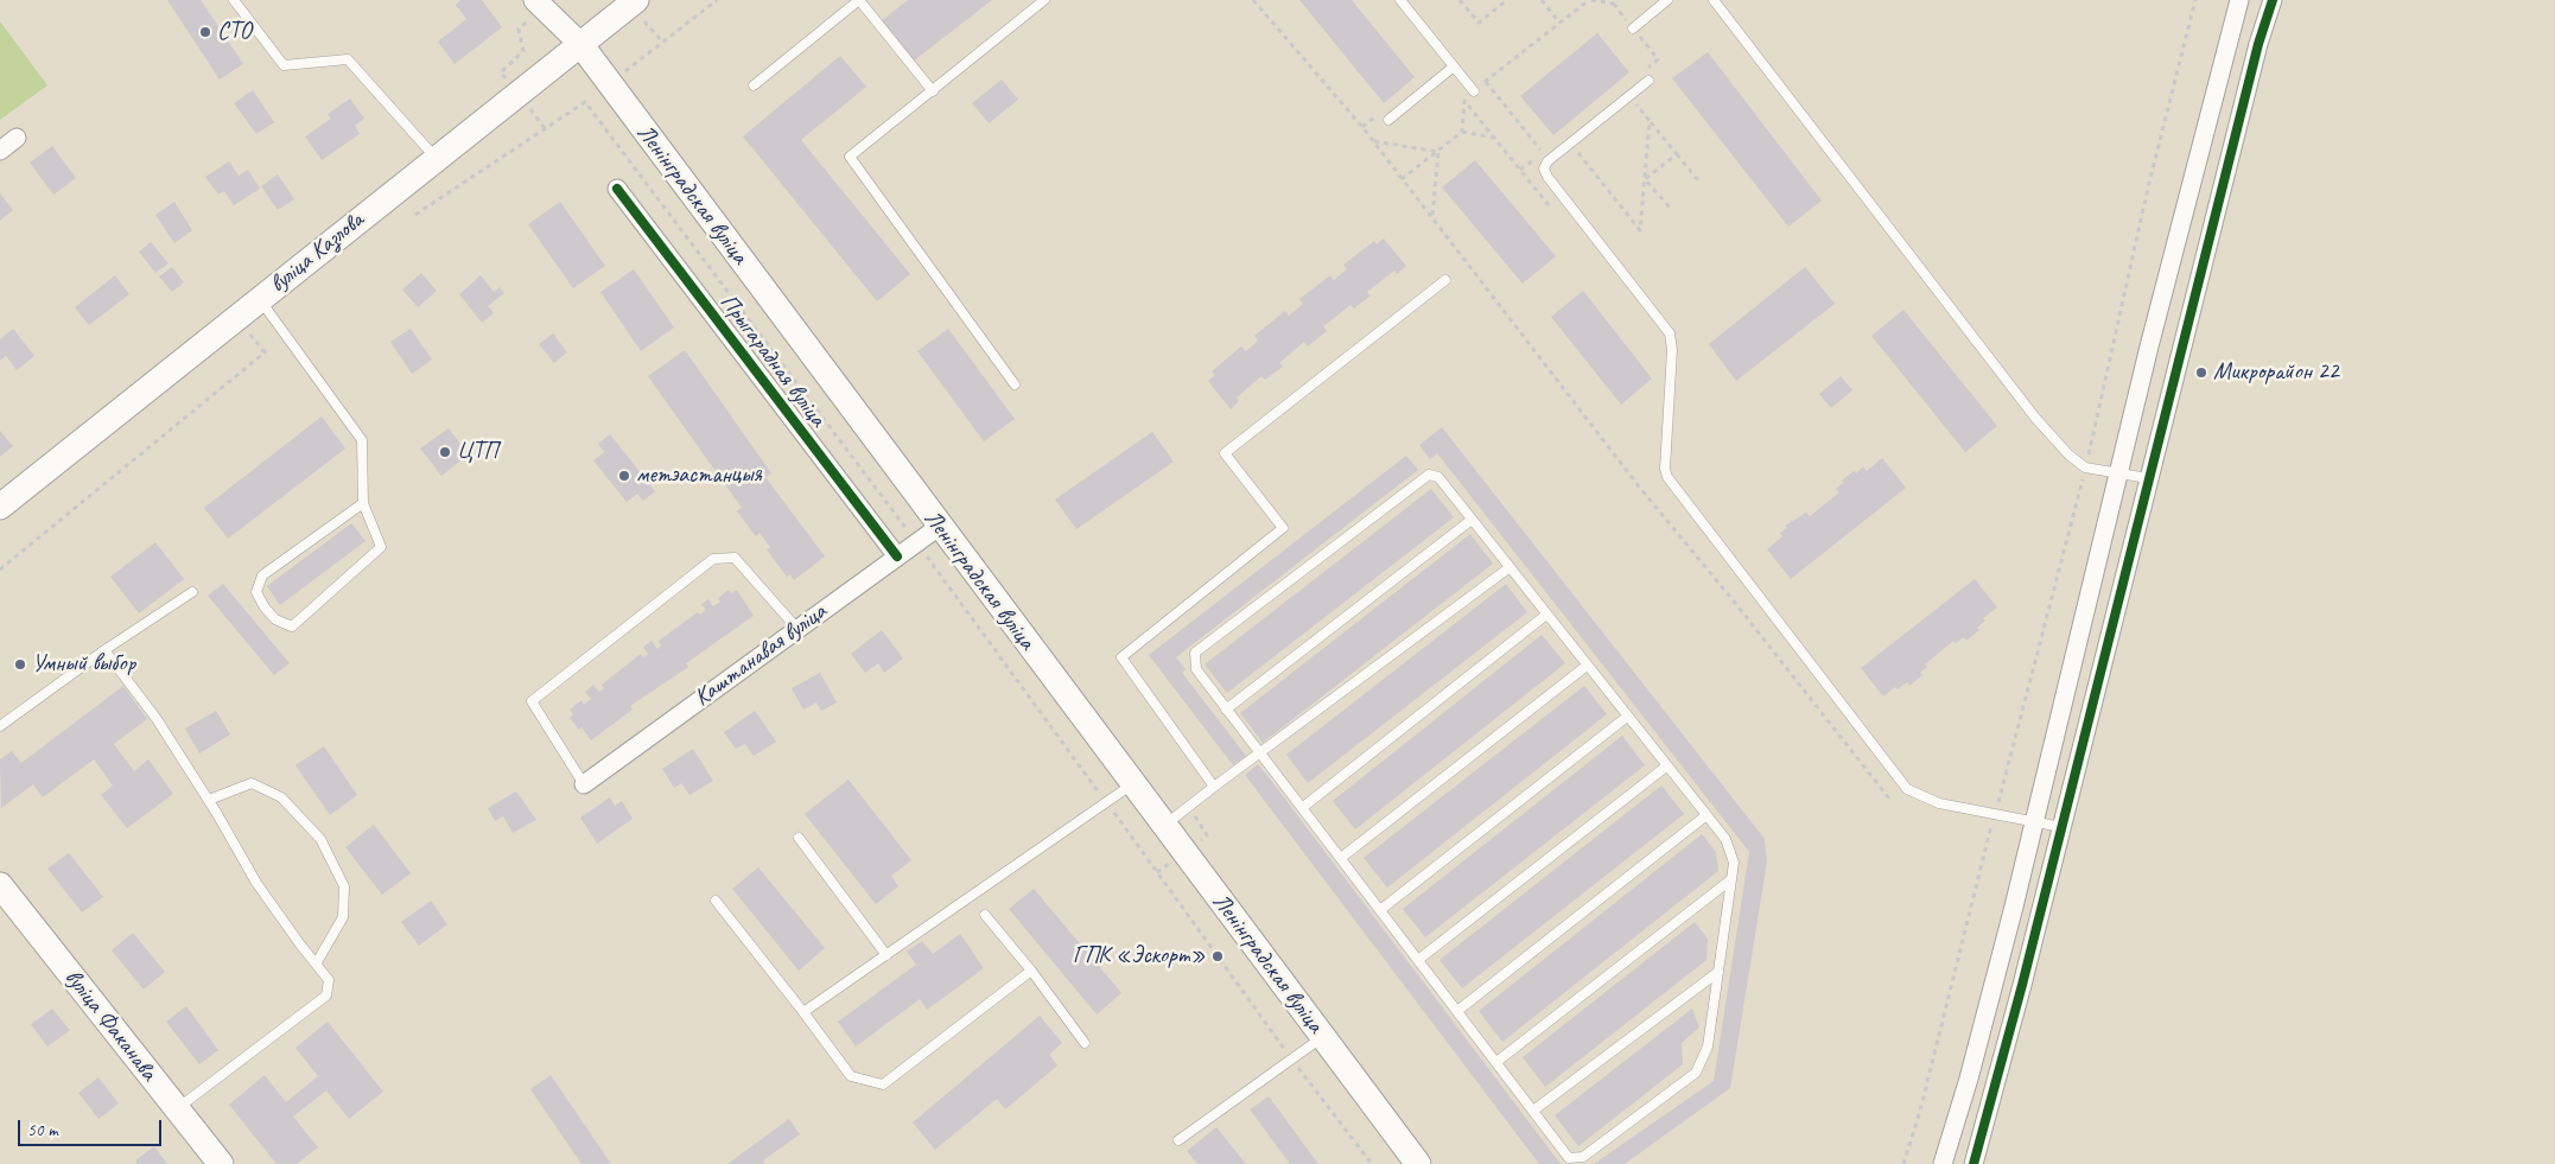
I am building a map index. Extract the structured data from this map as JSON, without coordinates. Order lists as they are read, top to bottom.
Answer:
{
  "streets": {
    "main road": ["Ленінградская вуліца", "вуліца Казлова", "вуліца Факанава"],
    "street": ["Прыгарадная вуліца", "Каштанавая вуліца"]
  },
  "crossings": [
    ["Ленінградская вуліца", "вуліца Казлова"],
    ["Ленінградская вуліца", "Каштанавая вуліца"],
    ["Прыгарадная вуліца", "Каштанавая вуліца"]
  ],
  "places": [
    "СТО",
    "Микрорайон 22",
    "ЦТП",
    "метэастанцыя",
    "Умный выбор",
    "ГПК «Эскорт»"
  ],
  "scale_bar": "50 m"
}
